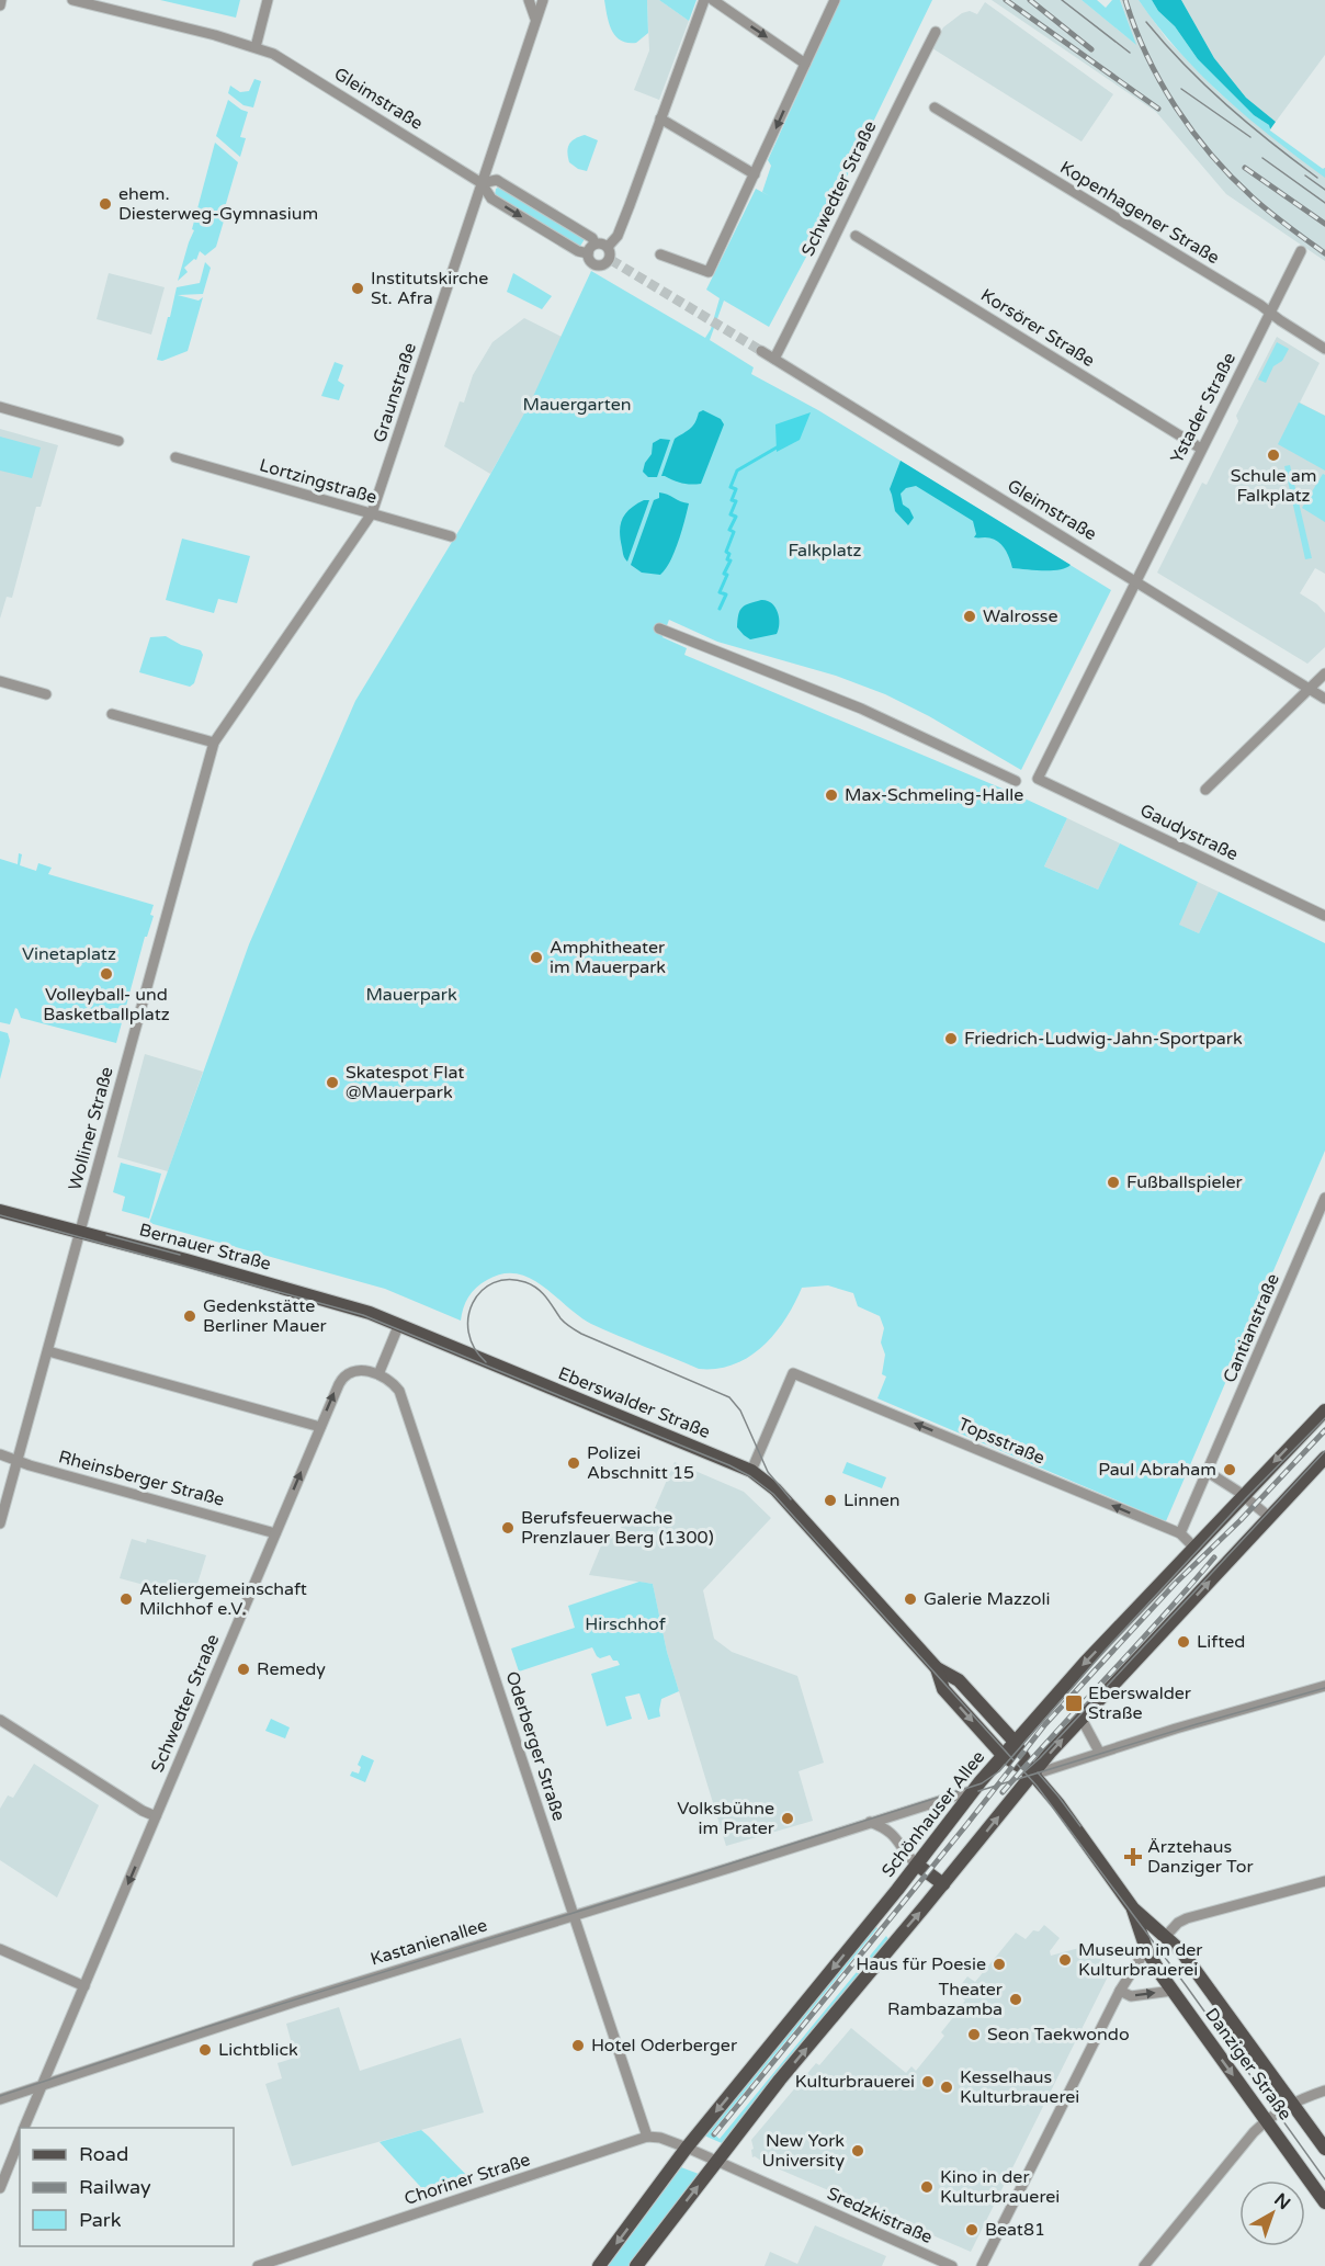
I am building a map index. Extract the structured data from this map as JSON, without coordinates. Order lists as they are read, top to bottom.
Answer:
{
  "streets": {
    "main road": [
      "Bernauer Straße",
      "Eberswalder Straße",
      "Schönhauser Allee",
      "Danziger Straße"
    ],
    "street": [
      "Gleimstraße",
      "Schwedter Straße",
      "Kopenhagener Straße",
      "Korsörer Straße",
      "Graunstraße",
      "Ystader Straße",
      "Lortzingstraße",
      "Gaudystraße",
      "Wolliner Straße",
      "Cantianstraße",
      "Topsstraße",
      "Rheinsberger Straße",
      "Oderberger Straße",
      "Kastanienallee",
      "Choriner Straße",
      "Sredzkistraße"
    ]
  },
  "crossings": [
    ["Gleimstraße", "Schwedter Straße"],
    ["Gleimstraße", "Graunstraße"],
    ["Gleimstraße", "Ystader Straße"],
    ["Schwedter Straße", "Rheinsberger Straße"],
    ["Schwedter Straße", "Oderberger Straße"],
    ["Schwedter Straße", "Kastanienallee"],
    ["Kopenhagener Straße", "Ystader Straße"],
    ["Korsörer Straße", "Ystader Straße"],
    ["Graunstraße", "Lortzingstraße"],
    ["Graunstraße", "Wolliner Straße"],
    ["Ystader Straße", "Gaudystraße"],
    ["Wolliner Straße", "Bernauer Straße"],
    ["Wolliner Straße", "Rheinsberger Straße"],
    ["Bernauer Straße", "Eberswalder Straße"],
    ["Cantianstraße", "Topsstraße"],
    ["Eberswalder Straße", "Topsstraße"],
    ["Eberswalder Straße", "Schönhauser Allee"],
    ["Eberswalder Straße", "Danziger Straße"],
    ["Topsstraße", "Schönhauser Allee"],
    ["Oderberger Straße", "Kastanienallee"],
    ["Oderberger Straße", "Choriner Straße"],
    ["Schönhauser Allee", "Kastanienallee"],
    ["Schönhauser Allee", "Danziger Straße"],
    ["Schönhauser Allee", "Sredzkistraße"]
  ],
  "one_way": ["Topsstraße"],
  "parks": [
    "Mauergarten",
    "Falkplatz",
    "Vinetaplatz",
    "Mauerpark",
    "Hirschhof"
  ],
  "places": {
    "other": [
      "ehem. Diesterweg-Gymnasium",
      "Institutskirche St. Afra",
      "Schule am Falkplatz",
      "Walrosse",
      "Max-Schmeling-Halle",
      "Amphitheater im Mauerpark",
      "Volleyball- und Basketballplatz",
      "Friedrich-Ludwig-Jahn-Sportpark",
      "Skatespot Flat @Mauerpark",
      "Fußballspieler",
      "Gedenkstätte Berliner Mauer",
      "Polizei Abschnitt 15",
      "Paul Abraham",
      "Linnen",
      "Berufsfeuerwache Prenzlauer Berg (1300)",
      "Ateliergemeinschaft Milchhof e.V.",
      "Galerie Mazzoli",
      "Lifted",
      "Remedy",
      "Volksbühne im Prater",
      "Museum in der Kulturbrauerei",
      "Haus für Poesie",
      "Theater Rambazamba",
      "Seon Taekwondo",
      "Hotel Oderberger",
      "Lichtblick",
      "Kulturbrauerei",
      "Kesselhaus Kulturbrauerei",
      "New York University",
      "Kino in der Kulturbrauerei",
      "Beat81"
    ],
    "transit": ["Eberswalder Straße"],
    "health": ["Ärztehaus Danziger Tor"]
  },
  "legend": ["Road", "Railway", "Park"],
  "north": "top right"
}
